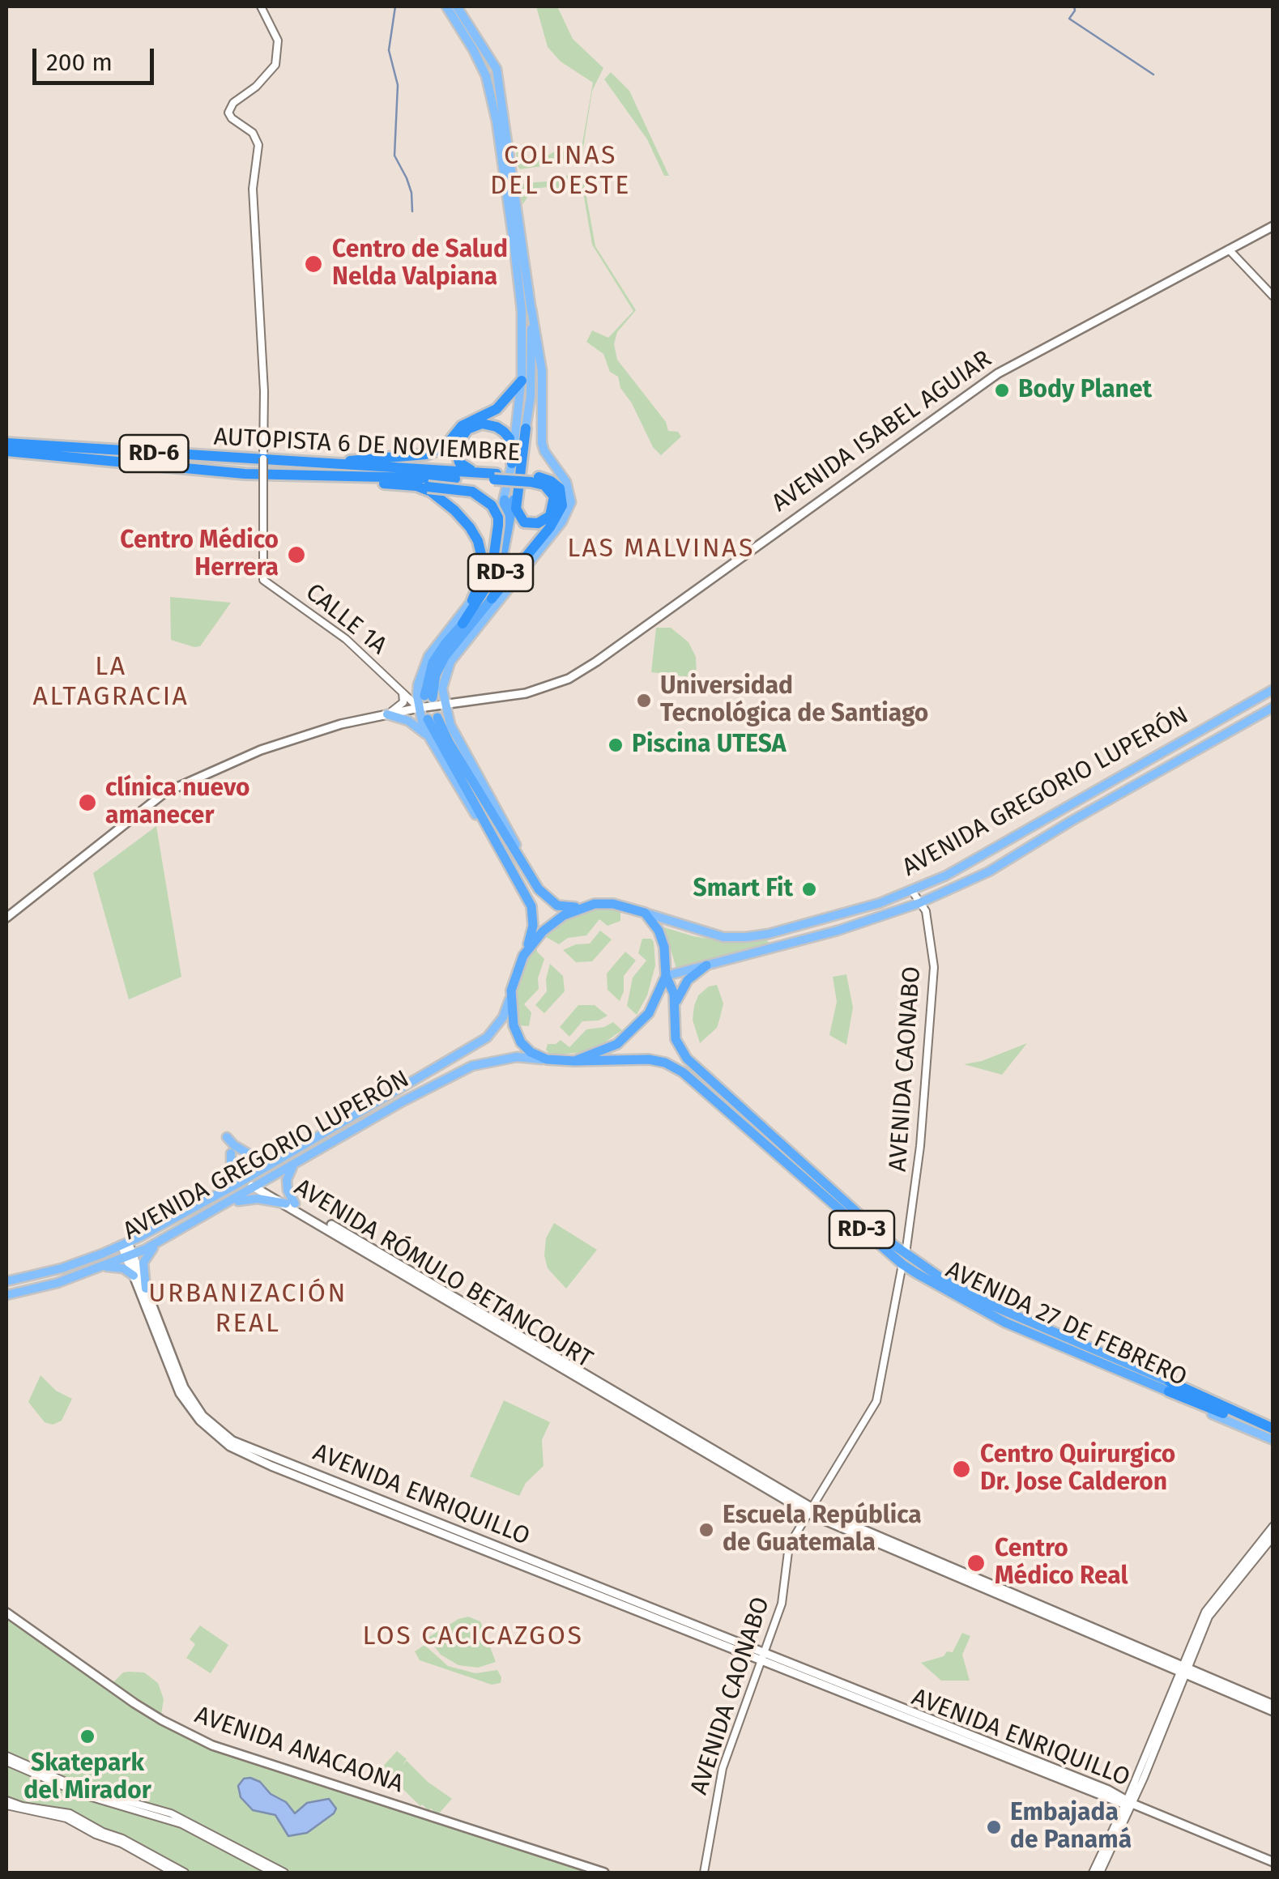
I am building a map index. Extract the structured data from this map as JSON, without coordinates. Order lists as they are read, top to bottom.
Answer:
{
  "streets": {
    "highway": [
      "AUTOPISTA 6 DE NOVIEMBRE",
      "RD-6",
      "RD-3",
      "AVENIDA 27 DE FEBRERO"
    ],
    "main road": [
      "AVENIDA ISABEL AGUIAR",
      "AVENIDA GREGORIO LUPERÓN",
      "AVENIDA RÓMULO BETANCOURT",
      "AVENIDA ENRIQUILLO",
      "AVENIDA ANACAONA"
    ],
    "street": ["CALLE 1A", "AVENIDA CAONABO"]
  },
  "crossings": [
    ["AVENIDA ISABEL AGUIAR", "RD-3"],
    ["AVENIDA ISABEL AGUIAR", "CALLE 1A"],
    ["RD-3", "CALLE 1A"],
    ["RD-3", "AVENIDA GREGORIO LUPERÓN"],
    ["RD-3", "AVENIDA 27 DE FEBRERO"],
    ["AVENIDA GREGORIO LUPERÓN", "AVENIDA CAONABO"],
    ["AVENIDA GREGORIO LUPERÓN", "AVENIDA RÓMULO BETANCOURT"],
    ["AVENIDA GREGORIO LUPERÓN", "AVENIDA 27 DE FEBRERO"],
    ["AVENIDA GREGORIO LUPERÓN", "AVENIDA ENRIQUILLO"],
    ["AVENIDA CAONABO", "AVENIDA RÓMULO BETANCOURT"],
    ["AVENIDA CAONABO", "AVENIDA 27 DE FEBRERO"],
    ["AVENIDA CAONABO", "AVENIDA ENRIQUILLO"]
  ],
  "districts": [
    "COLINAS DEL OESTE",
    "LAS MALVINAS",
    "LA ALTAGRACIA",
    "URBANIZACIÓN REAL",
    "LOS CACICAZGOS"
  ],
  "places": [
    "Centro de Salud Nelda Valpiana",
    "Body Planet",
    "Centro Médico Herrera",
    "Universidad Tecnológica de Santiago",
    "Piscina UTESA",
    "clínica nuevo amanecer",
    "Smart Fit",
    "Centro Quirurgico Dr. Jose Calderon",
    "Escuela República de Guatemala",
    "Centro Médico Real",
    "Skatepark del Mirador",
    "Embajada de Panamá"
  ],
  "scale_bar": "200 m"
}
